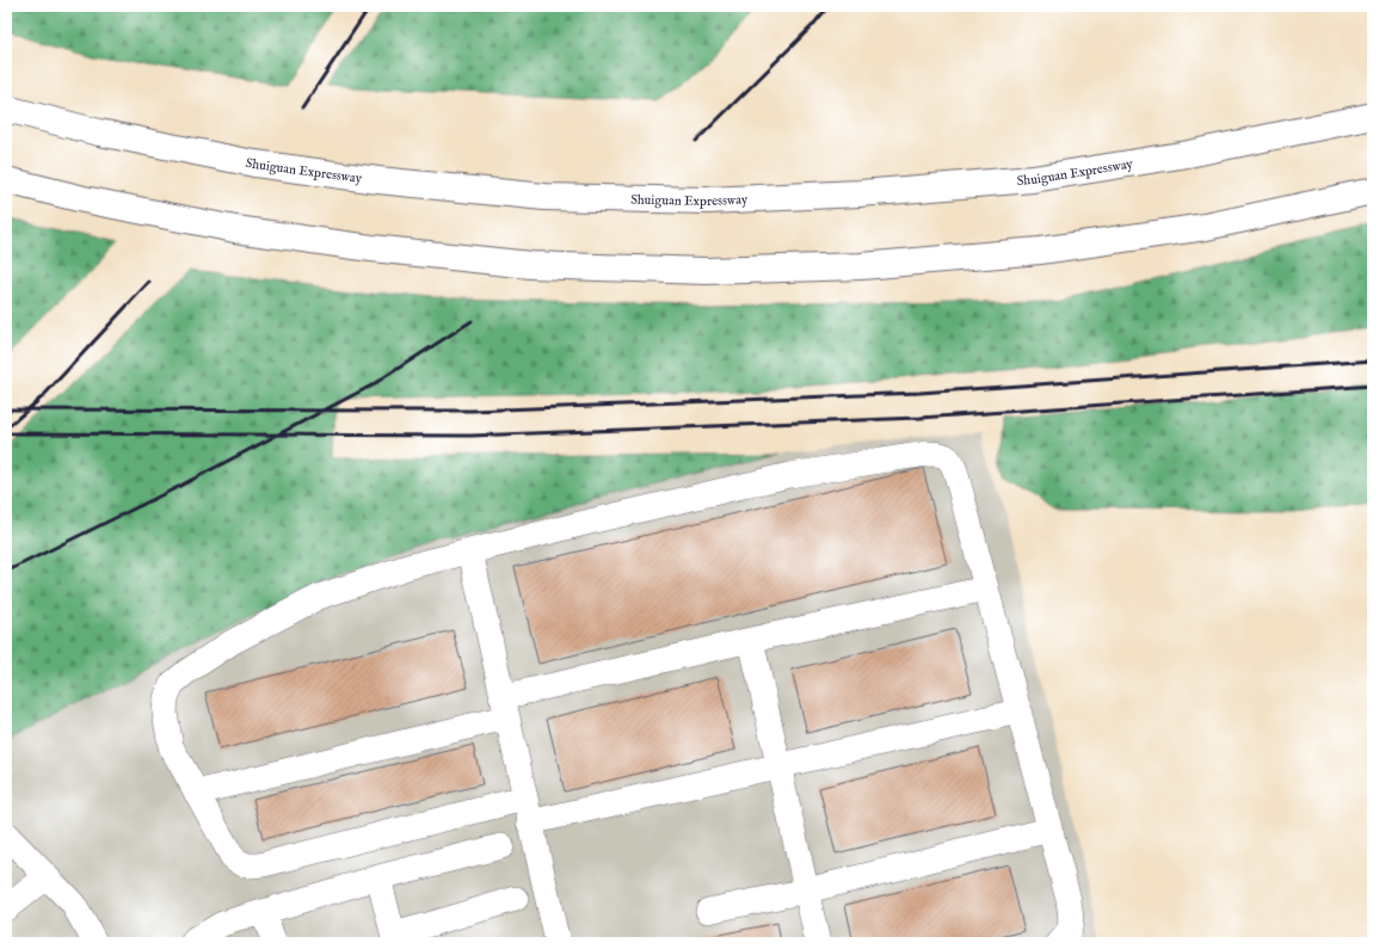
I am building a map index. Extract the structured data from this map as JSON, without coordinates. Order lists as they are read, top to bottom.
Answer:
{
  "streets": {
    "highway": ["Shuiguan Expressway"]
  }
}
